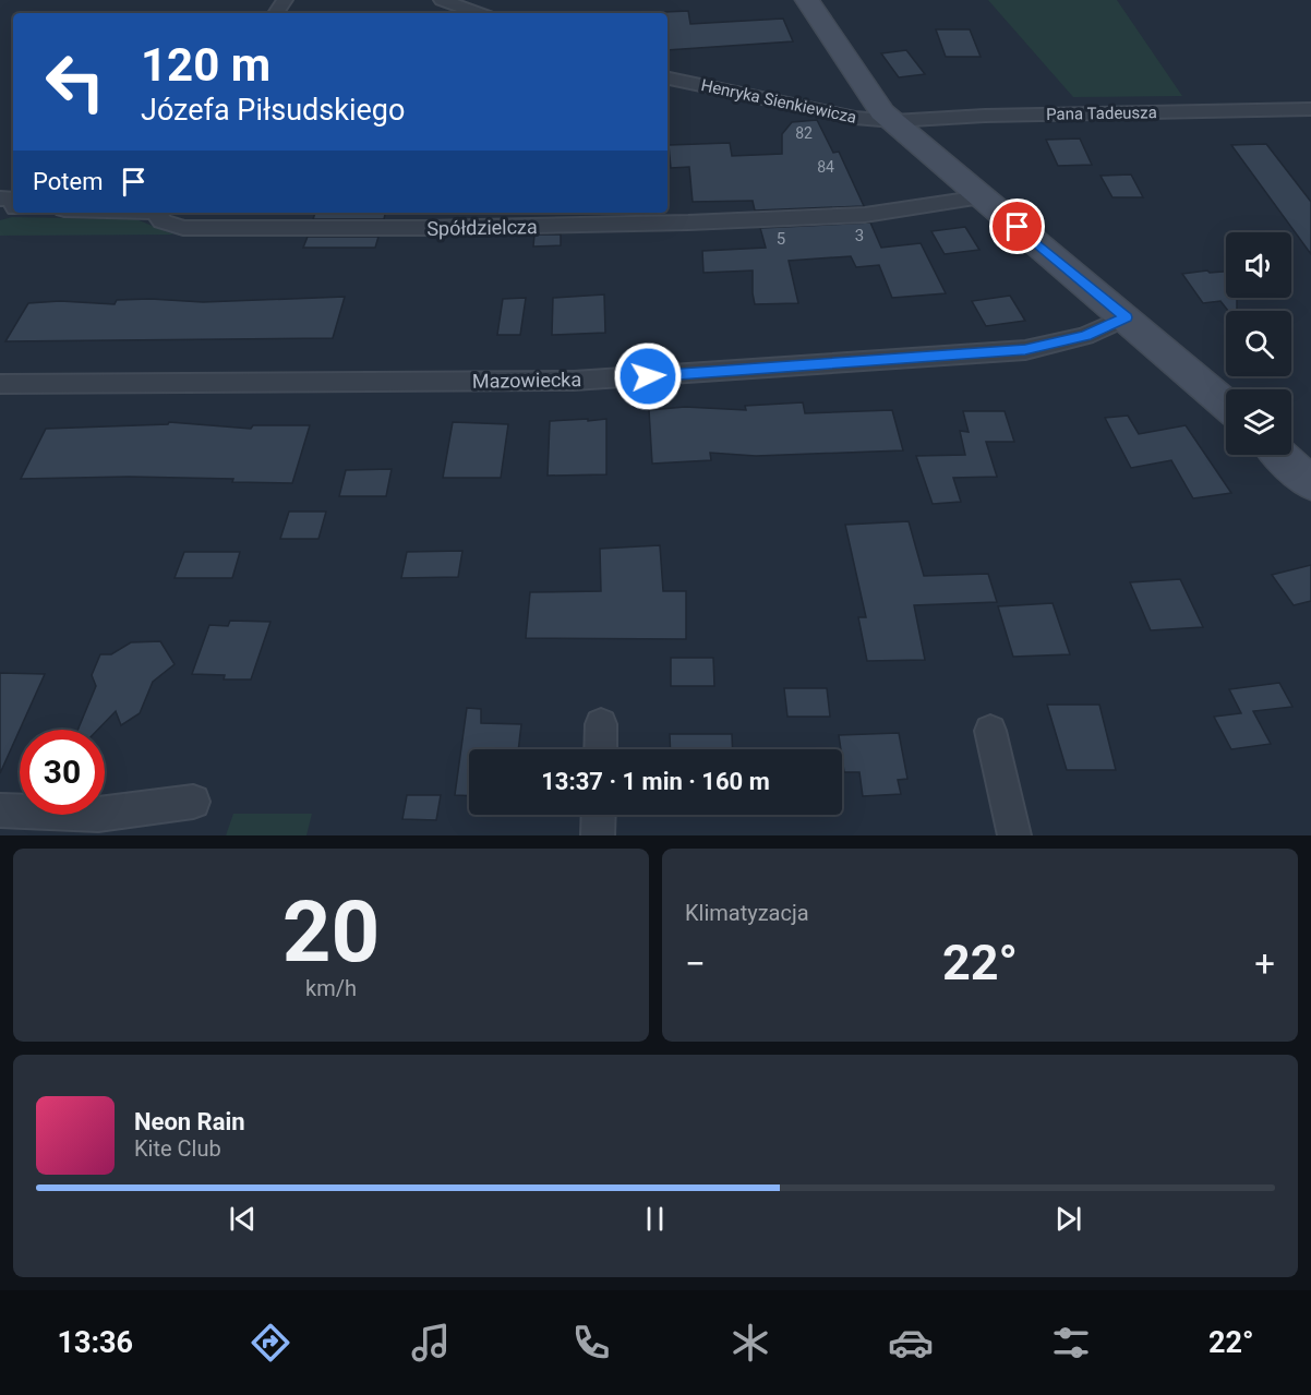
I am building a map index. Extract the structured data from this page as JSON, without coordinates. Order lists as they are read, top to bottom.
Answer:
{
  "streets": {
    "street": [
      "Henryka Sienkiewicza",
      "Pana Tadeusza",
      "Spółdzielcza",
      "Mazowiecka"
    ]
  },
  "crossings": [
    ["Henryka Sienkiewicza", "Pana Tadeusza"]
  ],
  "house_numbers": [
    "82",
    "84",
    "3",
    "5"
  ],
  "page": {
    "turn": ["120 m", "Józefa Piłsudskiego"],
    "then": "Potem",
    "limit": "30",
    "trip": "13:37 · 1 min · 160 m",
    "tile": [
      ["20", "km/h"],
      "Klimatyzacja"
    ],
    "heat": ["−", "22°", "+"],
    "song": ["Neon Rain", "Kite Club"],
    "tabs": ["13:36", "22°"]
  }
}
